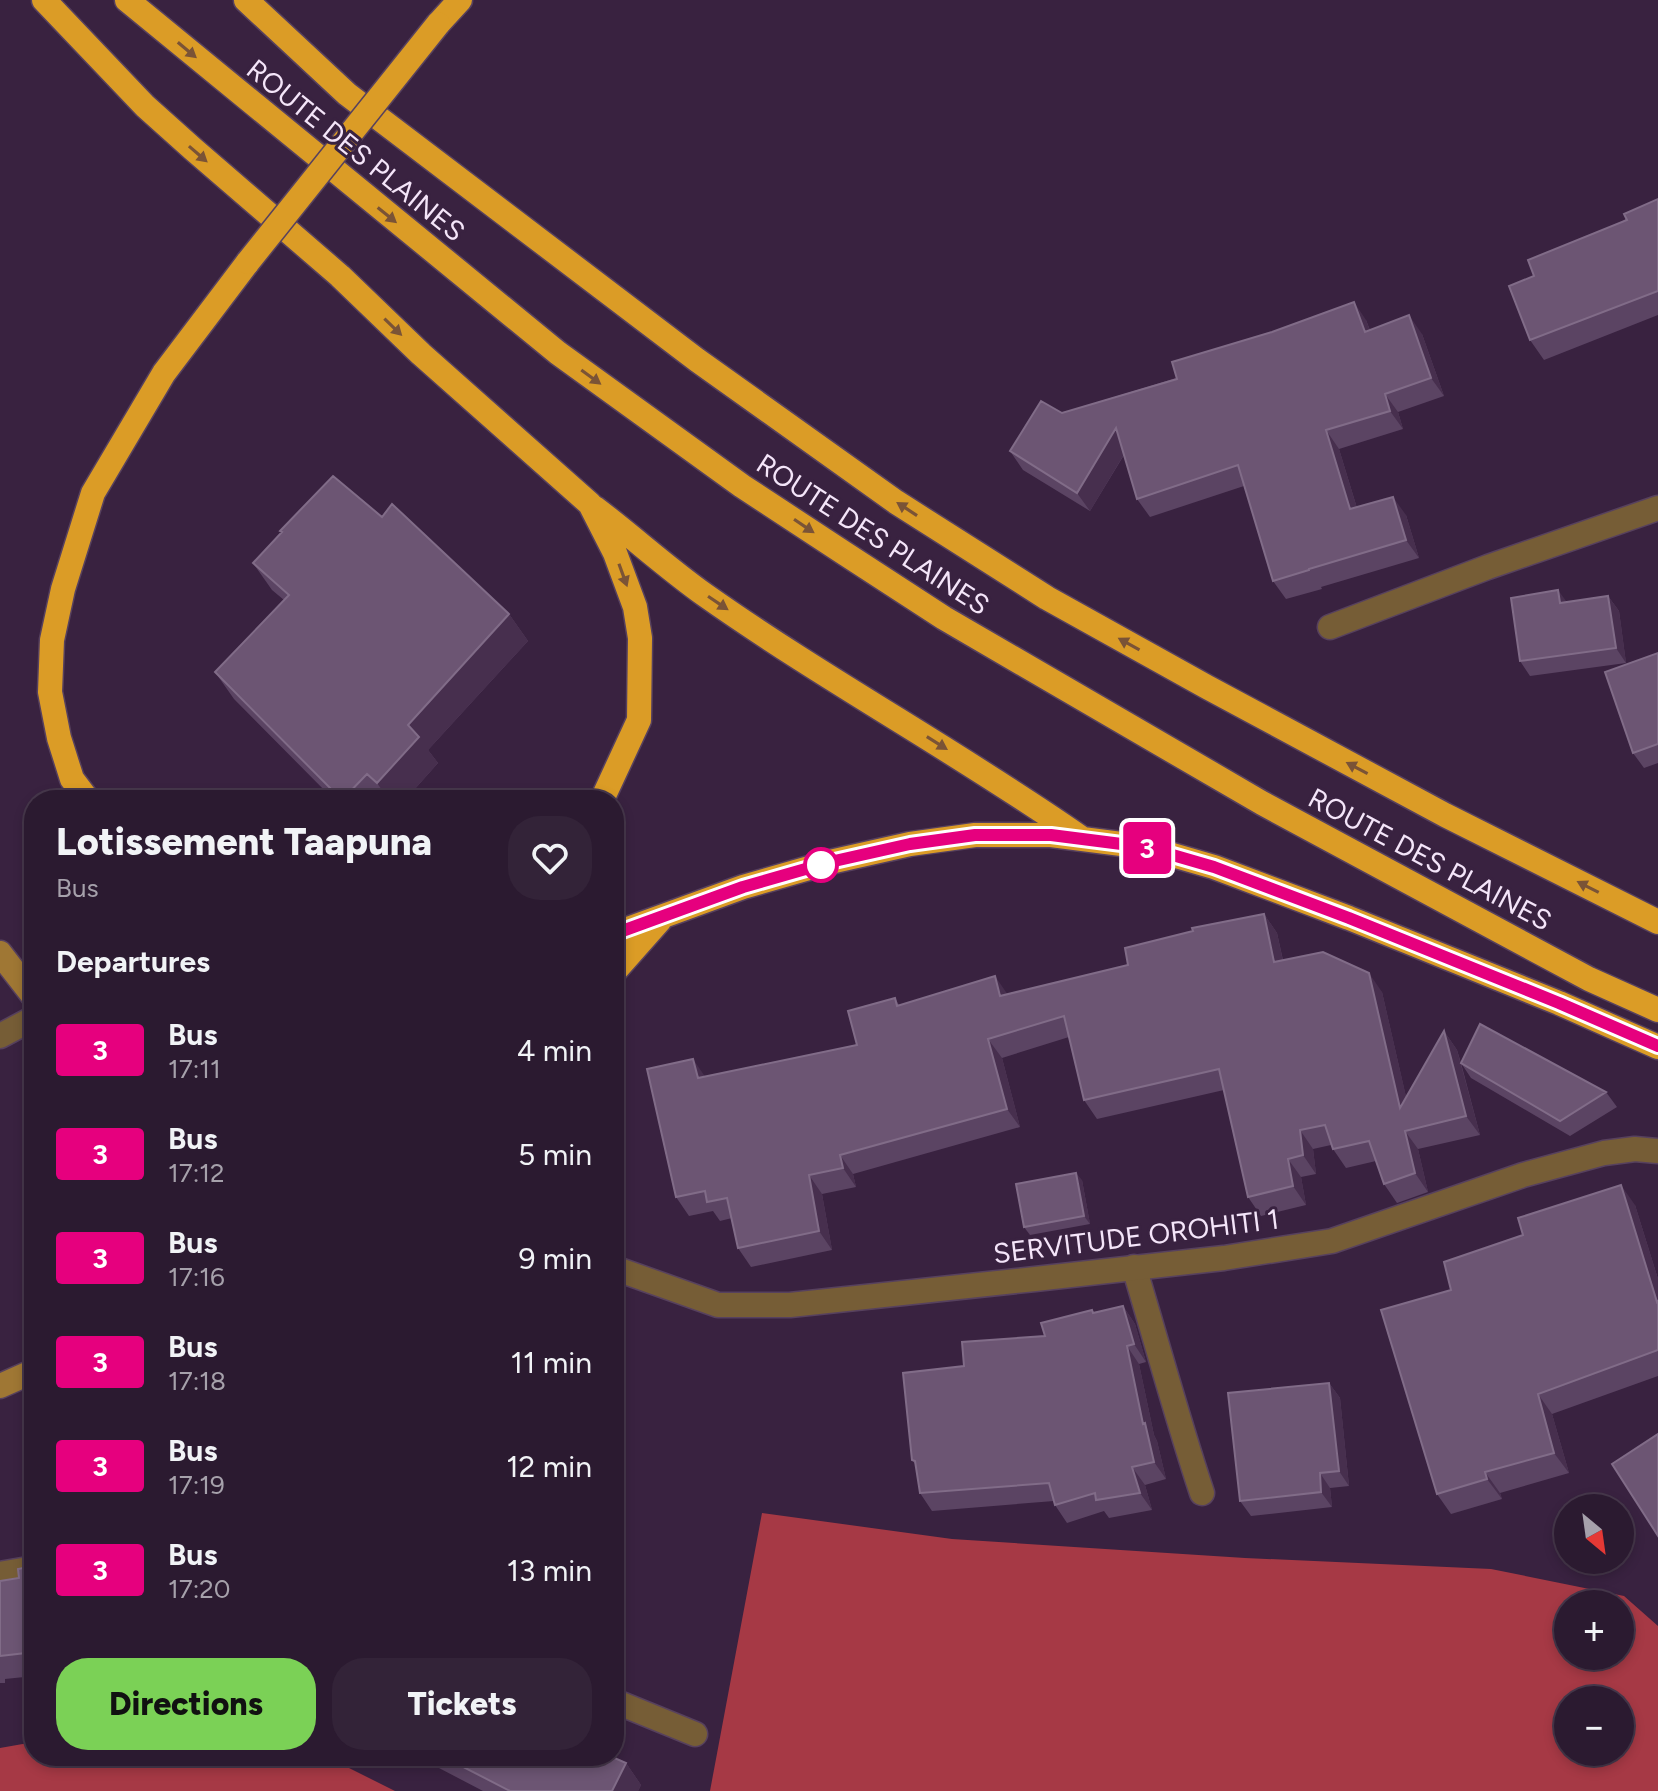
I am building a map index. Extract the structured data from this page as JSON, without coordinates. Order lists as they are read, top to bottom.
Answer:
{
  "streets": {
    "highway": ["ROUTE DES PLAINES"],
    "street": ["SERVITUDE OROHITI 1"]
  },
  "lines": ["bus line 3"],
  "north": "bottom right",
  "page": {
    "on_map": "3",
    "heading": [
      ["Lotissement Taapuna", "Bus"],
      "Departures"
    ],
    "list": [
      {
        "mark": "3",
        "name": "Bus",
        "note": "17:11",
        "value": "4 min"
      },
      {
        "mark": "3",
        "name": "Bus",
        "note": "17:12",
        "value": "5 min"
      },
      {
        "mark": "3",
        "name": "Bus",
        "note": "17:16",
        "value": "9 min"
      },
      {
        "mark": "3",
        "name": "Bus",
        "note": "17:18",
        "value": "11 min"
      },
      {
        "mark": "3",
        "name": "Bus",
        "note": "17:19",
        "value": "12 min"
      },
      {
        "mark": "3",
        "name": "Bus",
        "note": "17:20",
        "value": "13 min"
      }
    ],
    "map_buttons": ["+", "−"],
    "buttons": ["Directions", "Tickets"]
  }
}
